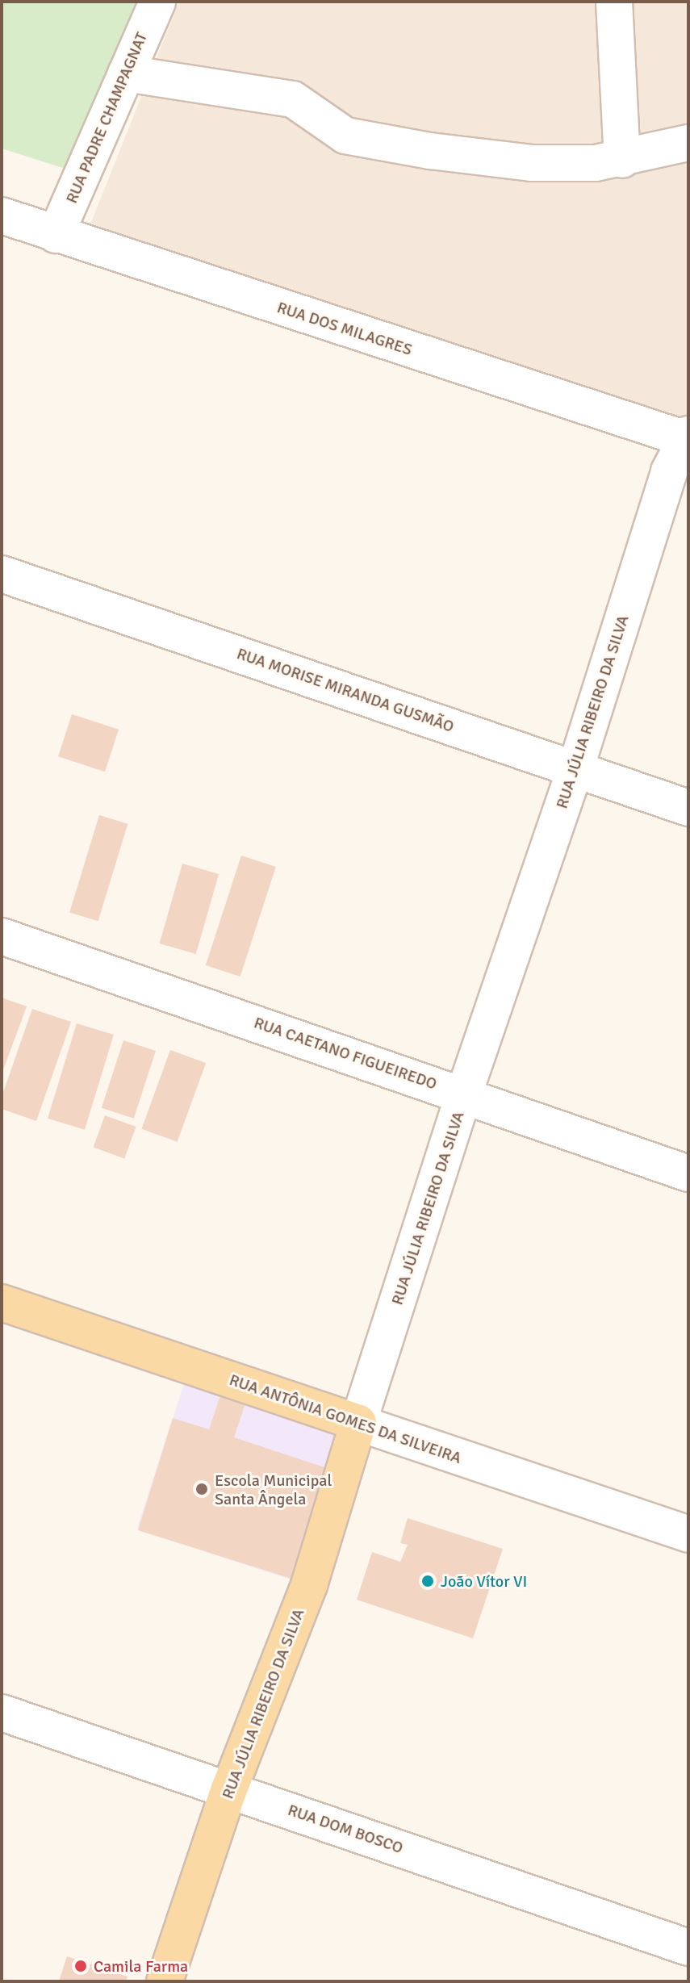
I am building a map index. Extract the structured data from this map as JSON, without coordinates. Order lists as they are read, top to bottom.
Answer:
{
  "streets": {
    "main road": ["RUA JÚLIA RIBEIRO DA SILVA", "RUA ANTÔNIA GOMES DA SILVEIRA"],
    "street": [
      "RUA PADRE CHAMPAGNAT",
      "RUA DOS MILAGRES",
      "RUA MORISE MIRANDA GUSMÃO",
      "RUA CAETANO FIGUEIREDO",
      "RUA DOM BOSCO"
    ]
  },
  "crossings": [
    ["RUA PADRE CHAMPAGNAT", "RUA DOS MILAGRES"],
    ["RUA DOS MILAGRES", "RUA JÚLIA RIBEIRO DA SILVA"],
    ["RUA MORISE MIRANDA GUSMÃO", "RUA JÚLIA RIBEIRO DA SILVA"],
    ["RUA JÚLIA RIBEIRO DA SILVA", "RUA CAETANO FIGUEIREDO"],
    ["RUA JÚLIA RIBEIRO DA SILVA", "RUA ANTÔNIA GOMES DA SILVEIRA"],
    ["RUA JÚLIA RIBEIRO DA SILVA", "RUA DOM BOSCO"]
  ],
  "places": ["Escola Municipal Santa Ângela", "João Vítor VI", "Camila Farma"]
}
